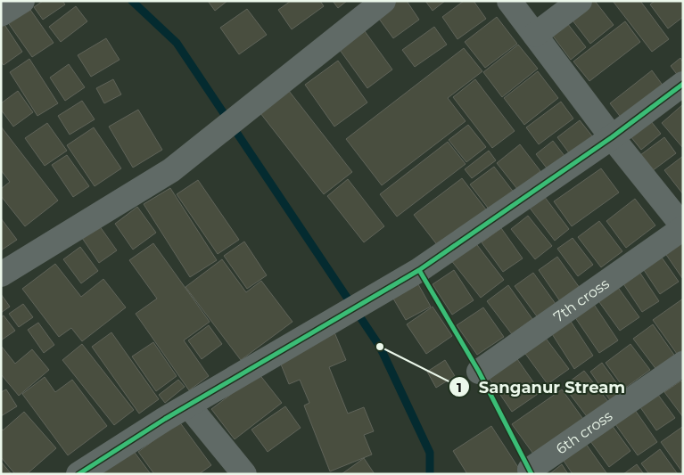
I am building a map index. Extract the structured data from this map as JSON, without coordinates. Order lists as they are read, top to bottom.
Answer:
{
  "streets": {
    "street": ["7th cross", "6th cross"]
  },
  "places": ["Sanganur Stream"]
}
